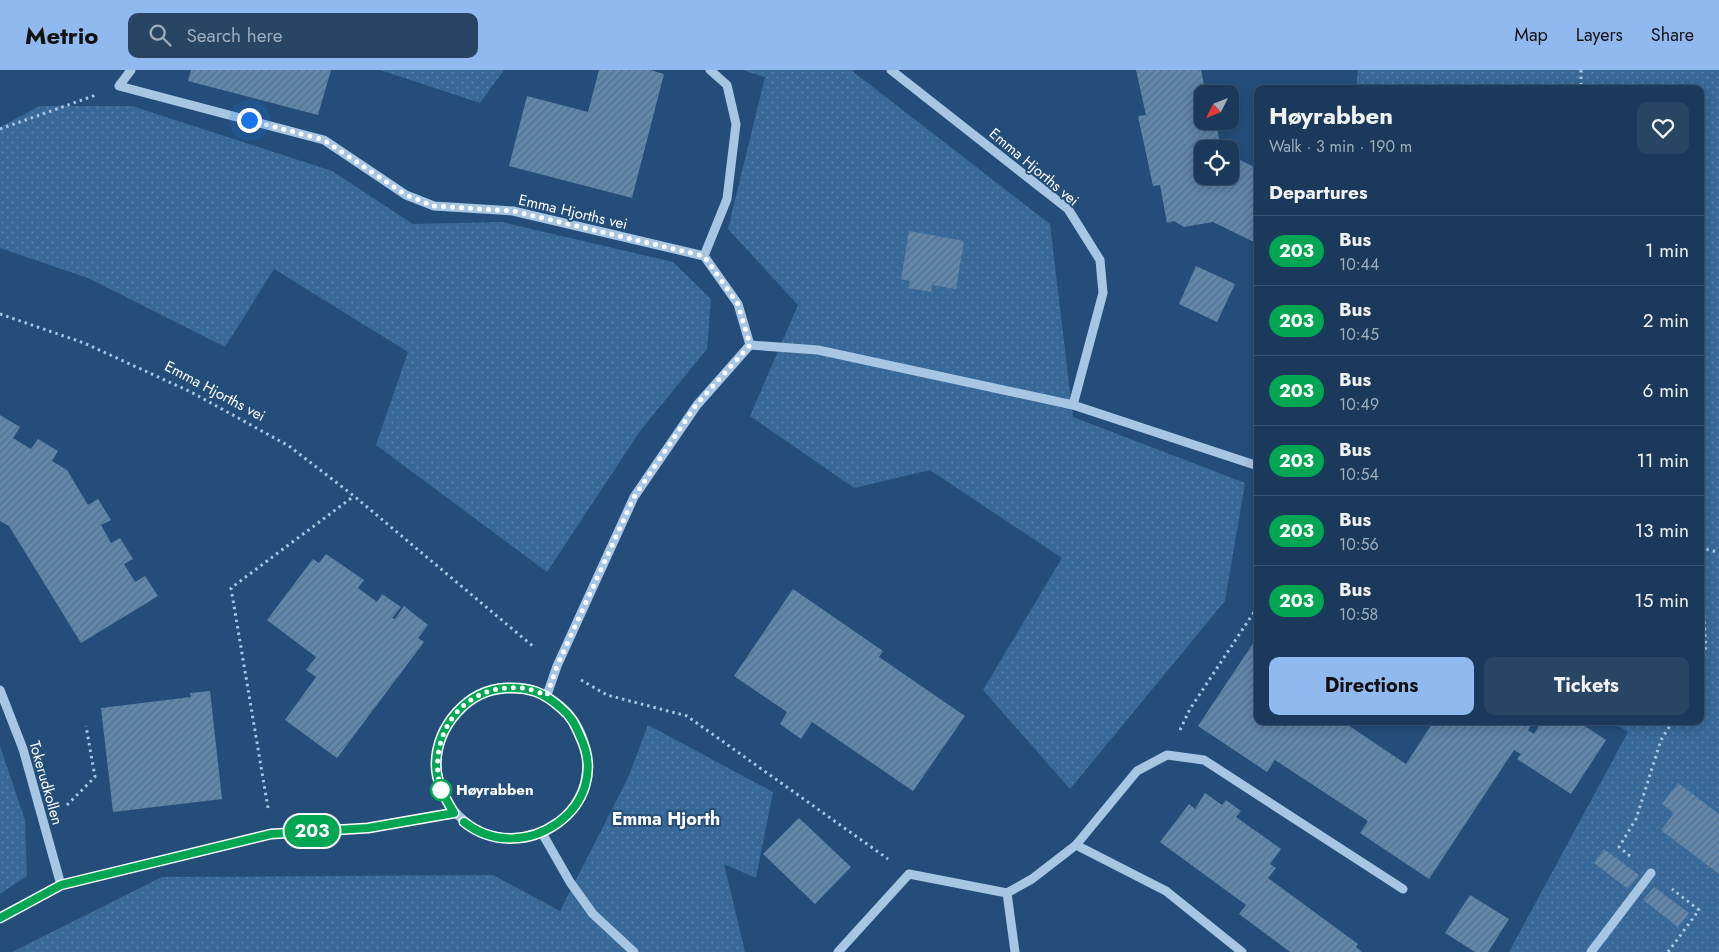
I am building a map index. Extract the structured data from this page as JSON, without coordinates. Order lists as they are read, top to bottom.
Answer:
{
  "streets": {
    "street": ["Emma Hjorths vei", "Tokerudkollen"]
  },
  "districts": ["Emma Hjorth"],
  "places": ["Høyrabben"],
  "lines": ["bus line 203"],
  "north": "bottom left",
  "page": {
    "header": "Metrio",
    "search": "Search here",
    "nav": ["Map", "Layers", "Share"],
    "on_map": "203",
    "heading": [
      ["Høyrabben", "Walk · 3 min · 190 m"],
      "Departures"
    ],
    "list": [
      {
        "mark": "203",
        "name": "Bus",
        "note": "10:44",
        "value": "1 min"
      },
      {
        "mark": "203",
        "name": "Bus",
        "note": "10:45",
        "value": "2 min"
      },
      {
        "mark": "203",
        "name": "Bus",
        "note": "10:49",
        "value": "6 min"
      },
      {
        "mark": "203",
        "name": "Bus",
        "note": "10:54",
        "value": "11 min"
      },
      {
        "mark": "203",
        "name": "Bus",
        "note": "10:56",
        "value": "13 min"
      },
      {
        "mark": "203",
        "name": "Bus",
        "note": "10:58",
        "value": "15 min"
      }
    ],
    "buttons": ["Directions", "Tickets"]
  }
}
